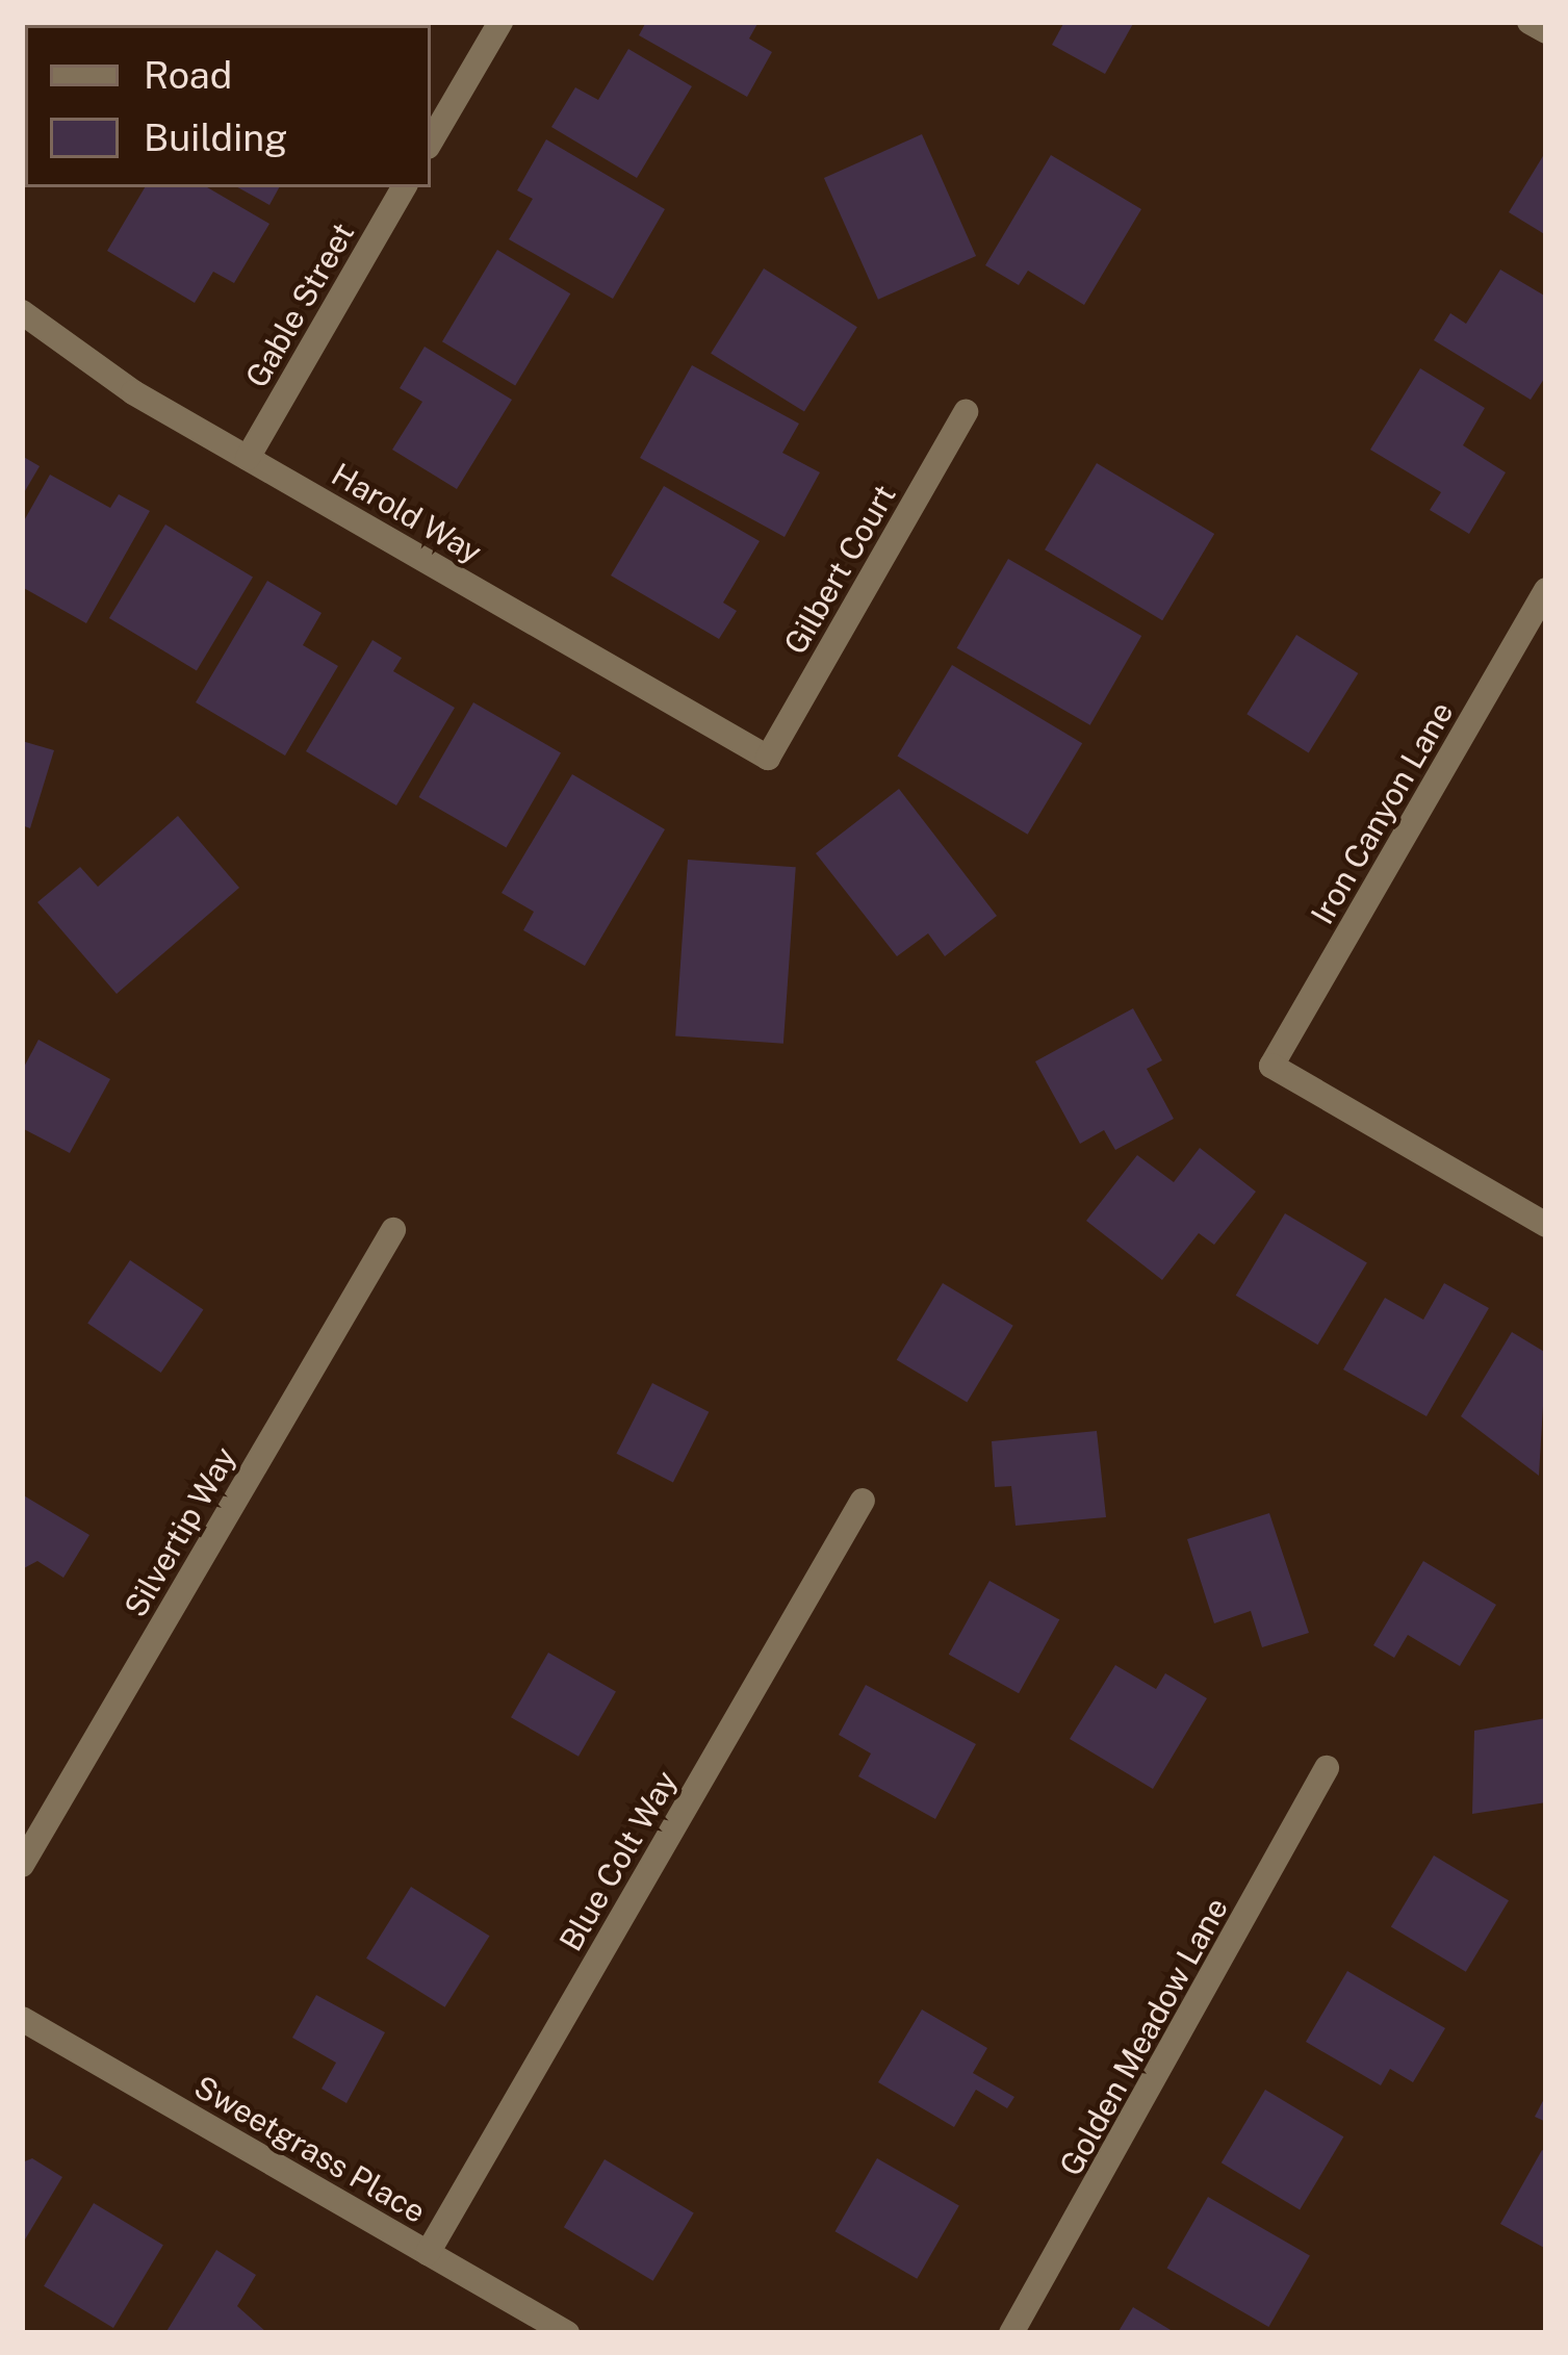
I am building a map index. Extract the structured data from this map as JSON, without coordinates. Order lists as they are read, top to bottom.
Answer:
{
  "streets": {
    "street": [
      "Gable Street",
      "Harold Way",
      "Gilbert Court",
      "Iron Canyon Lane",
      "Silvertip Way",
      "Blue Colt Way",
      "Golden Meadow Lane",
      "Sweetgrass Place"
    ]
  },
  "crossings": [
    ["Gable Street", "Harold Way"],
    ["Harold Way", "Gilbert Court"],
    ["Blue Colt Way", "Sweetgrass Place"]
  ],
  "legend": ["Road", "Building"]
}
